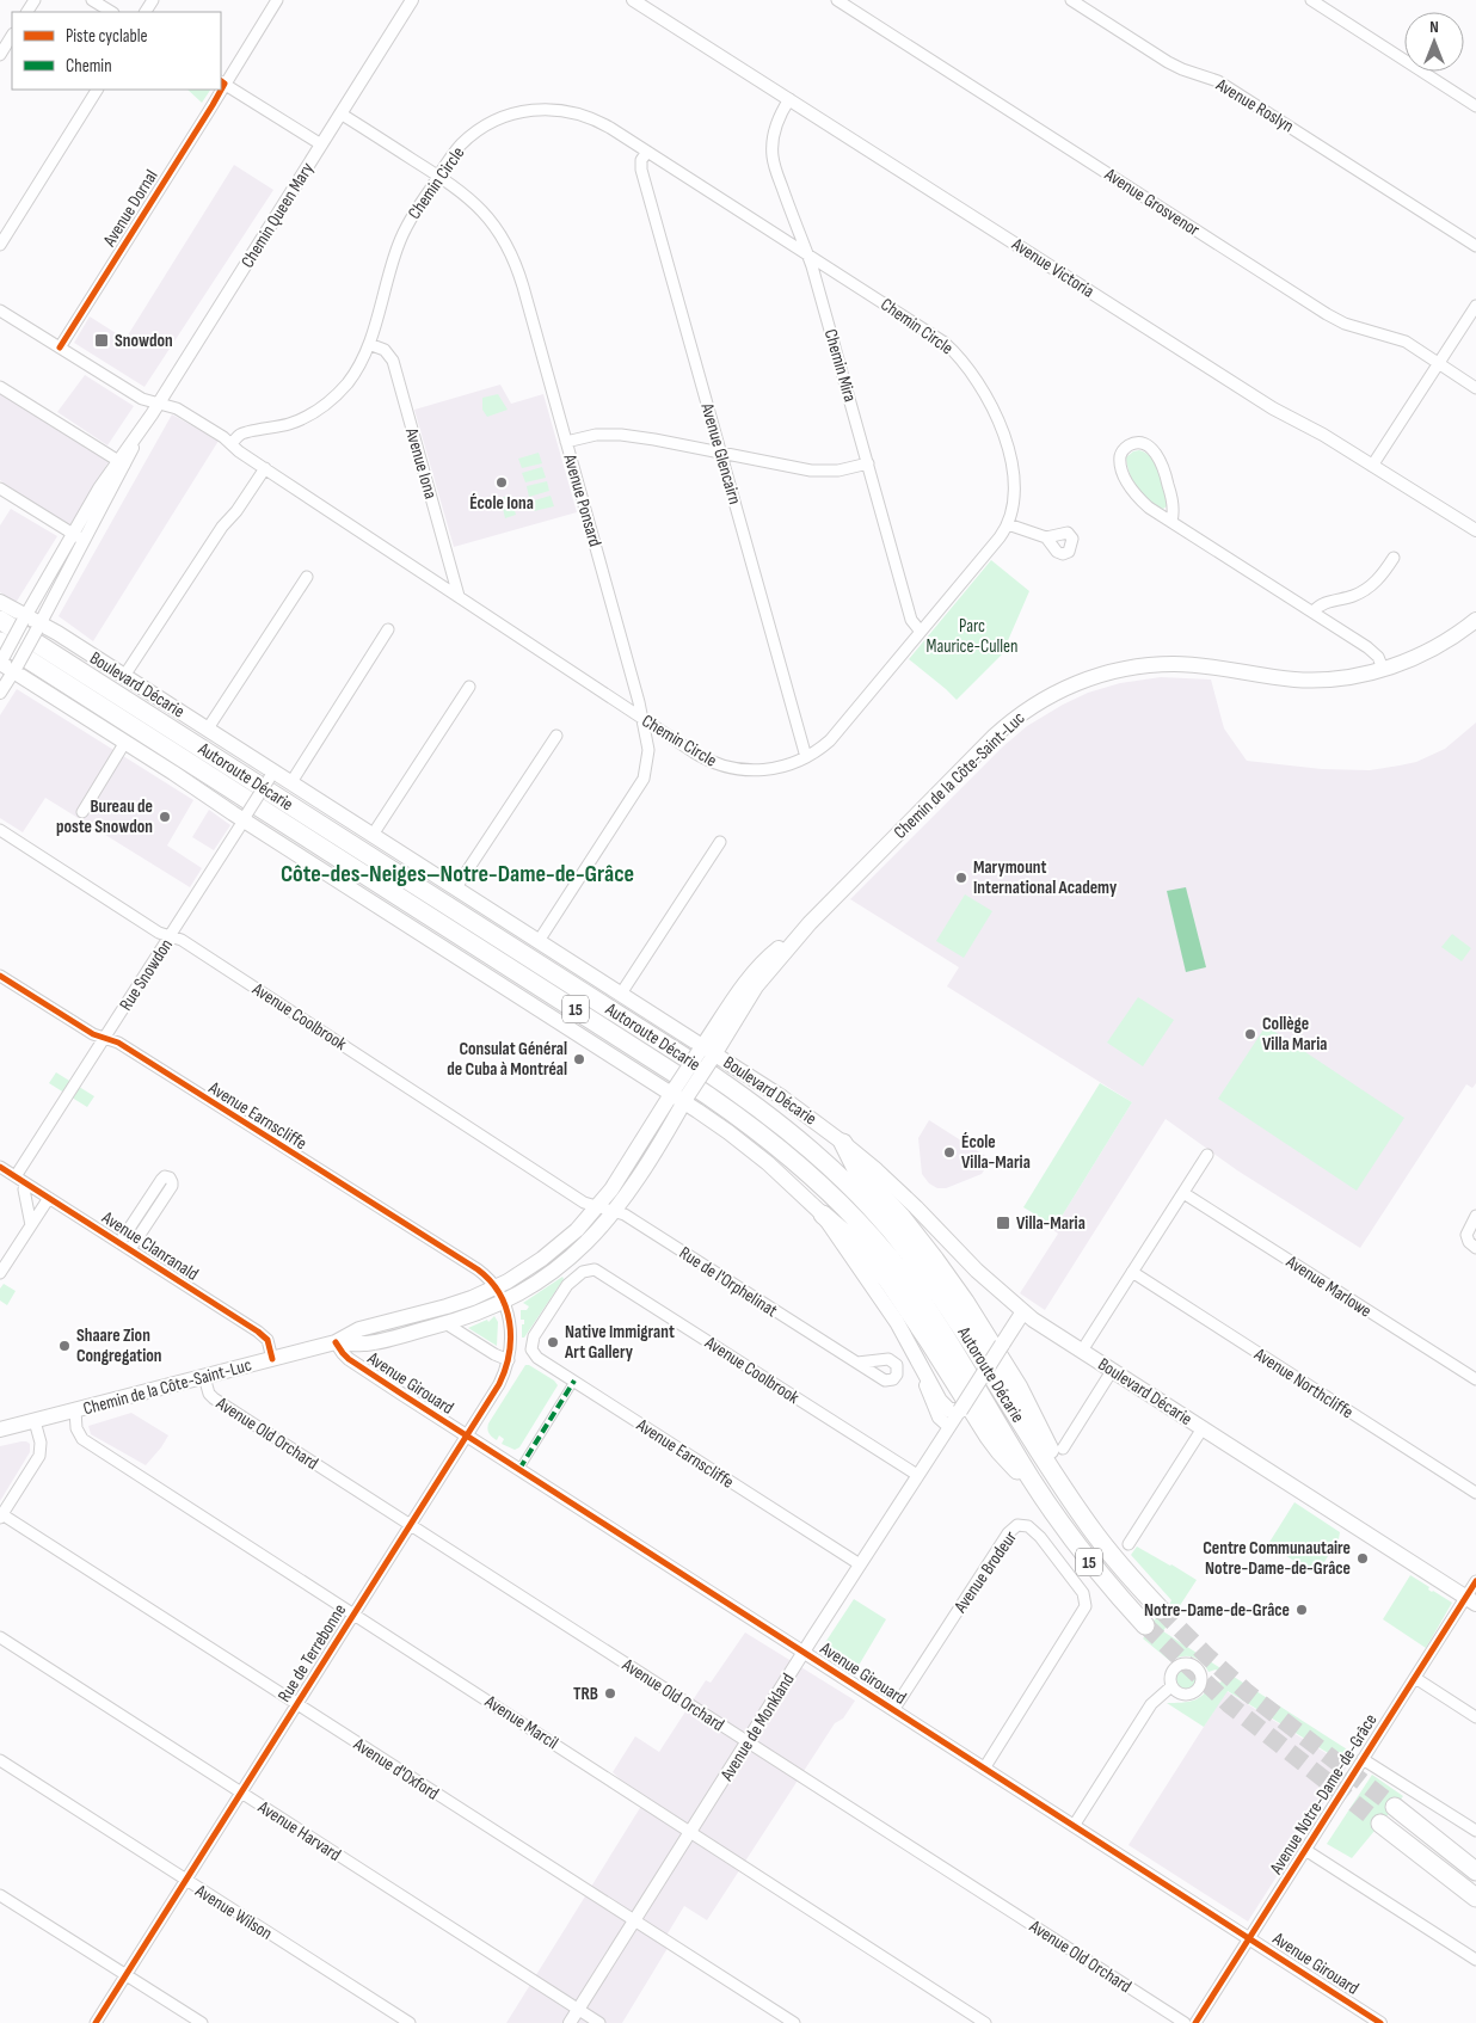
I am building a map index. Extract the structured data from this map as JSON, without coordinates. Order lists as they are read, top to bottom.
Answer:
{
  "streets": {
    "highway": ["Autoroute Décarie", "15"],
    "main road": ["Boulevard Décarie", "Chemin de la Côte-Saint-Luc", "Avenue de Monkland"],
    "street": [
      "Avenue Roslyn",
      "Chemin Circle",
      "Avenue Grosvenor",
      "Avenue Dornal",
      "Chemin Queen Mary",
      "Avenue Victoria",
      "Chemin Mira",
      "Avenue Glencairn",
      "Avenue Iona",
      "Avenue Ponsard",
      "Rue Snowdon",
      "Avenue Coolbrook",
      "Avenue Earnscliffe",
      "Avenue Clanranald",
      "Rue de l'Orphelinat",
      "Avenue Marlowe",
      "Avenue Girouard",
      "Avenue Northcliffe",
      "Avenue Old Orchard",
      "Avenue Brodeur",
      "Rue de Terrebonne",
      "Avenue Marcil",
      "Avenue d'Oxford",
      "Avenue Notre-Dame-de-Grâce",
      "Avenue Harvard",
      "Avenue Wilson"
    ]
  },
  "crossings": [
    ["Chemin Circle", "Avenue Dornal"],
    ["Chemin Circle", "Chemin Queen Mary"],
    ["Chemin Circle", "Chemin Mira"],
    ["Chemin Circle", "Avenue Glencairn"],
    ["Chemin Circle", "Avenue Iona"],
    ["Chemin Circle", "Avenue Ponsard"],
    ["Chemin Queen Mary", "Avenue Ponsard"],
    ["Chemin Queen Mary", "Boulevard Décarie"],
    ["Chemin Queen Mary", "Autoroute Décarie"],
    ["Avenue Victoria", "Chemin Mira"],
    ["Avenue Ponsard", "Boulevard Décarie"],
    ["Boulevard Décarie", "Chemin de la Côte-Saint-Luc"],
    ["Boulevard Décarie", "Rue Snowdon"],
    ["Boulevard Décarie", "Avenue de Monkland"],
    ["Boulevard Décarie", "Avenue Notre-Dame-de-Grâce"],
    ["Chemin de la Côte-Saint-Luc", "Avenue Coolbrook"],
    ["Chemin de la Côte-Saint-Luc", "Avenue Earnscliffe"],
    ["Chemin de la Côte-Saint-Luc", "Avenue Clanranald"],
    ["Chemin de la Côte-Saint-Luc", "Rue de l'Orphelinat"],
    ["Chemin de la Côte-Saint-Luc", "Avenue Girouard"],
    ["Chemin de la Côte-Saint-Luc", "Avenue Old Orchard"],
    ["Chemin de la Côte-Saint-Luc", "Rue de Terrebonne"],
    ["Chemin de la Côte-Saint-Luc", "Avenue Marcil"],
    ["Rue Snowdon", "Avenue Coolbrook"],
    ["Rue Snowdon", "Avenue Earnscliffe"],
    ["Rue Snowdon", "Avenue Clanranald"],
    ["Avenue Coolbrook", "Avenue Earnscliffe"],
    ["Avenue Coolbrook", "Rue de l'Orphelinat"],
    ["Avenue Coolbrook", "Avenue de Monkland"],
    ["Avenue Earnscliffe", "Rue de Terrebonne"],
    ["Avenue Earnscliffe", "Avenue de Monkland"],
    ["Avenue Girouard", "Avenue Brodeur"],
    ["Avenue Girouard", "Rue de Terrebonne"],
    ["Avenue Girouard", "Avenue de Monkland"],
    ["Avenue Girouard", "Avenue Notre-Dame-de-Grâce"],
    ["Avenue Old Orchard", "Rue de Terrebonne"],
    ["Avenue Old Orchard", "Avenue de Monkland"],
    ["Rue de Terrebonne", "Avenue Marcil"],
    ["Rue de Terrebonne", "Avenue d'Oxford"],
    ["Rue de Terrebonne", "Avenue Harvard"],
    ["Rue de Terrebonne", "Avenue Wilson"],
    ["Avenue Marcil", "Avenue de Monkland"],
    ["Avenue de Monkland", "Avenue d'Oxford"],
    ["Avenue de Monkland", "Avenue Harvard"]
  ],
  "districts": ["Côte-des-Neiges–Notre-Dame-de-Grâce"],
  "parks": ["Parc Maurice-Cullen"],
  "places": {
    "transit": ["Snowdon", "Villa-Maria"],
    "other": [
      "École Iona",
      "Bureau de poste Snowdon",
      "Marymount International Academy",
      "Collège Villa Maria",
      "Consulat Général de Cuba à Montréal",
      "École Villa-Maria",
      "Native Immigrant Art Gallery",
      "Shaare Zion Congregation",
      "Centre Communautaire Notre-Dame-de-Grâce",
      "Notre-Dame-de-Grâce",
      "TRB"
    ]
  },
  "legend": ["Piste cyclable", "Chemin"],
  "north": "top"
}
